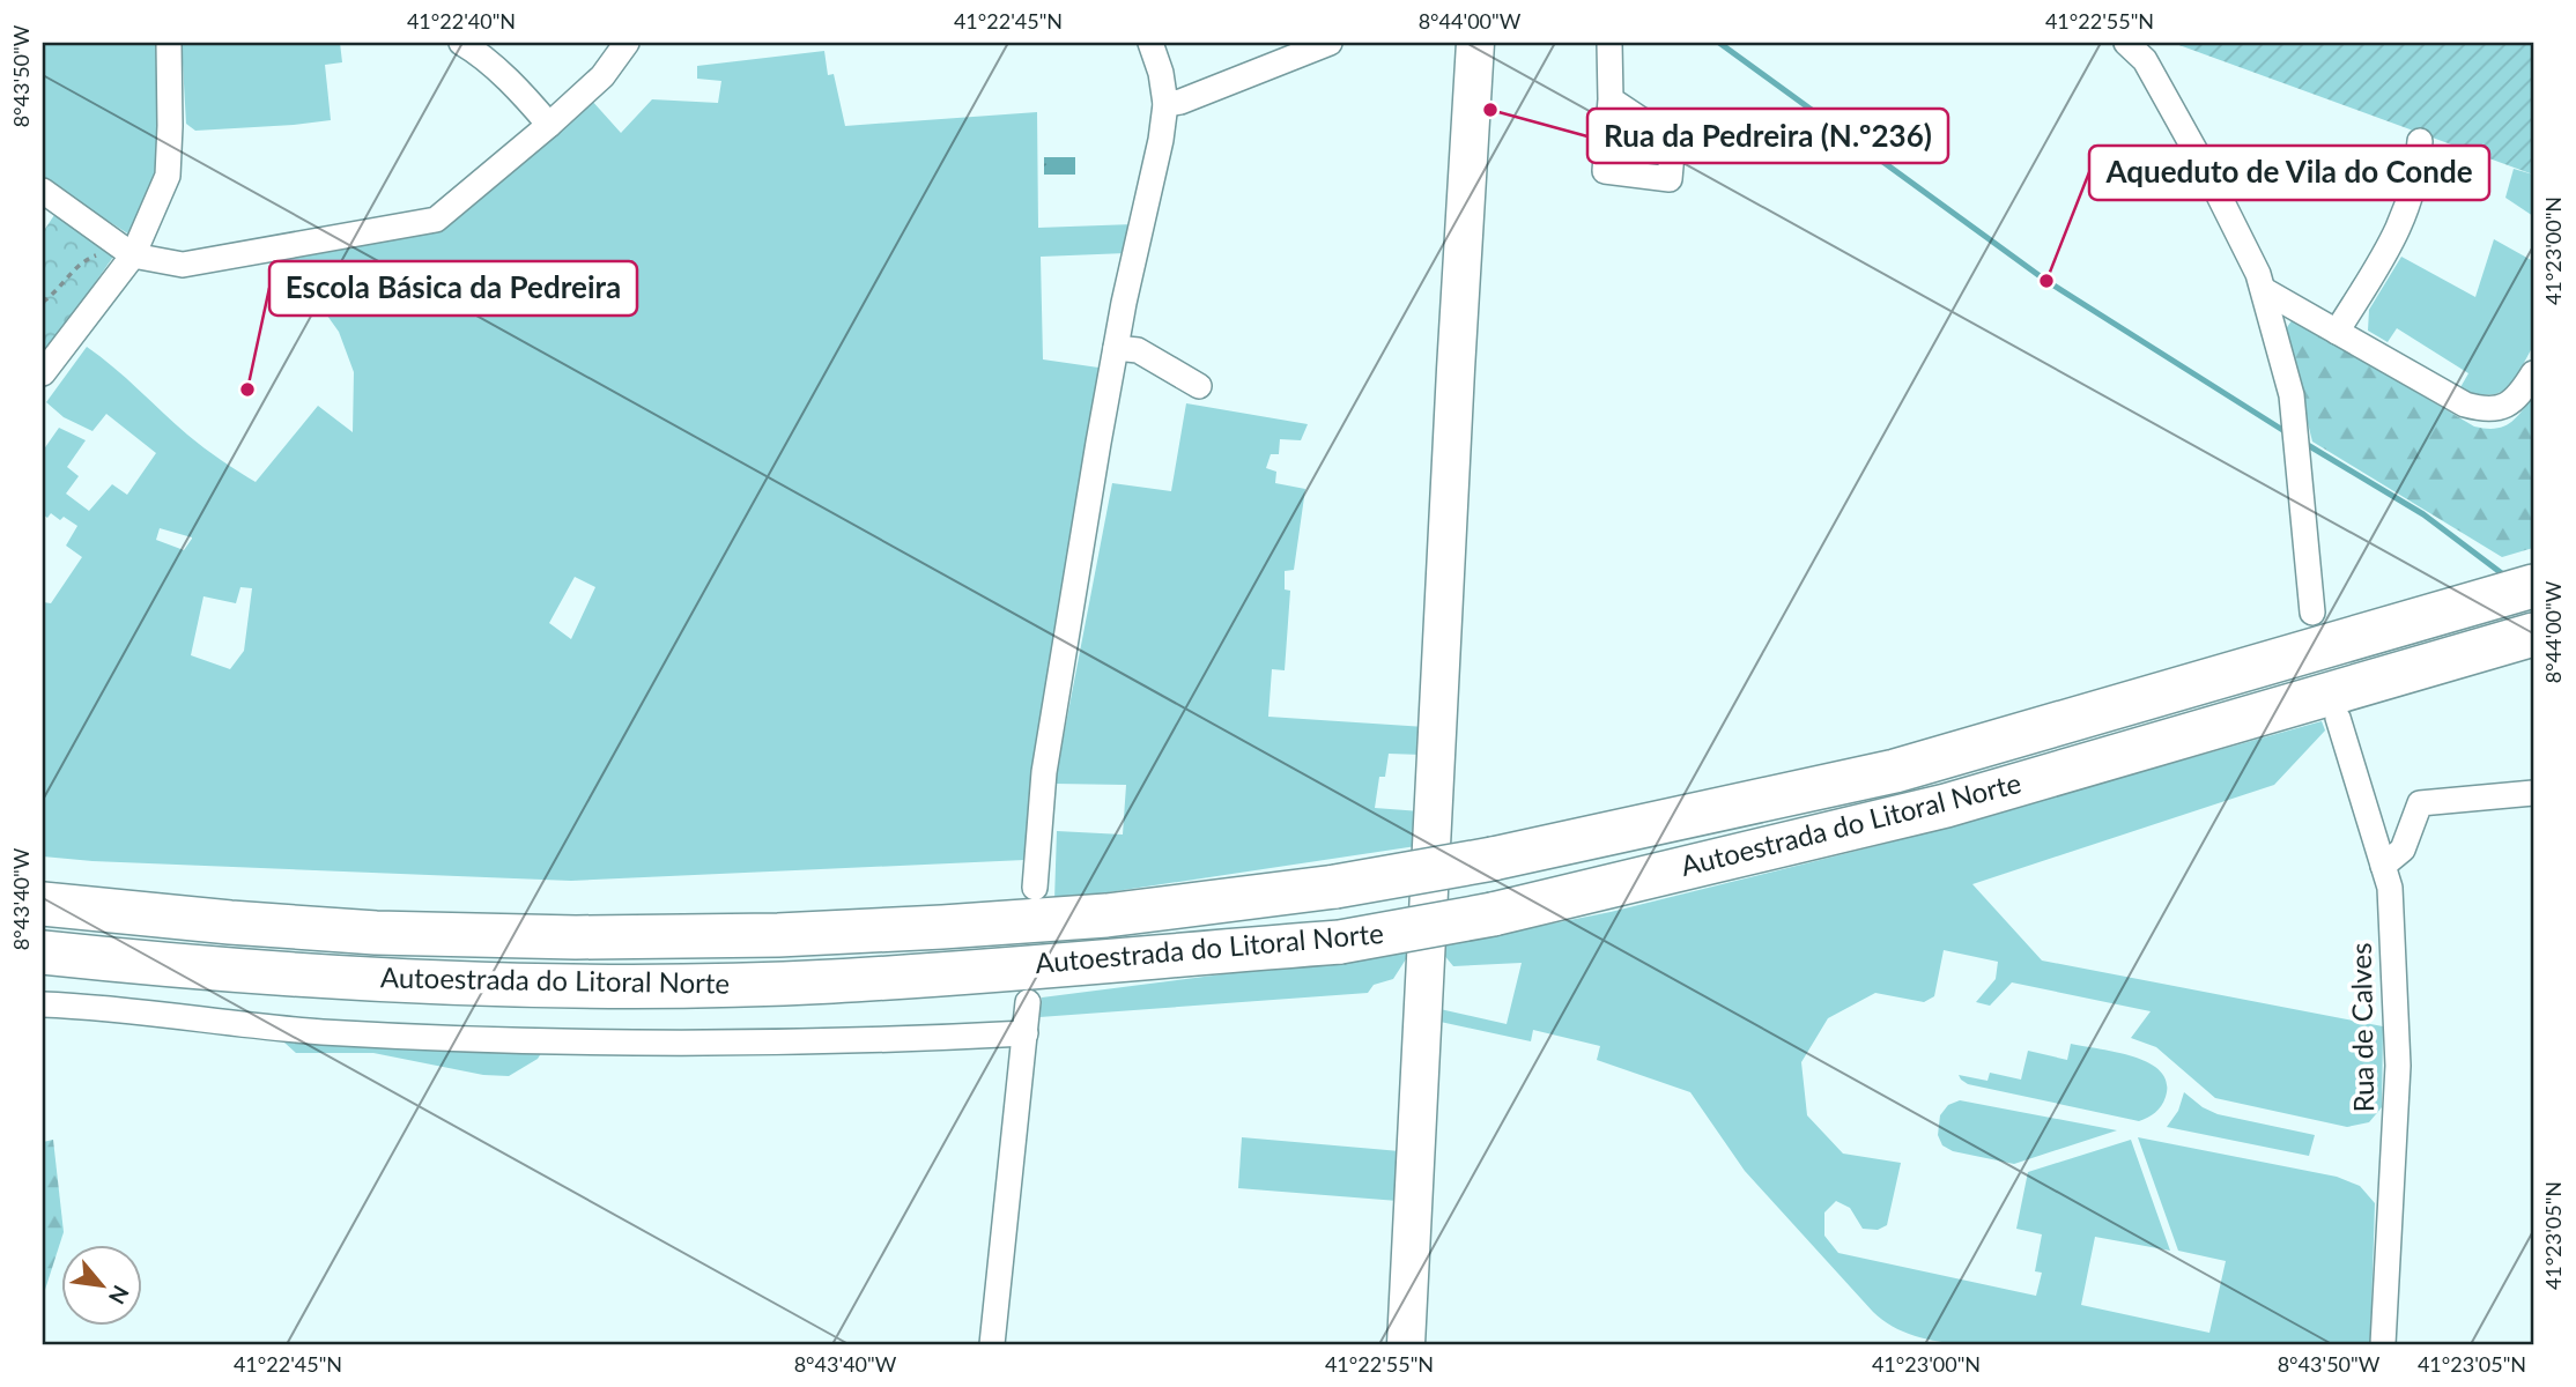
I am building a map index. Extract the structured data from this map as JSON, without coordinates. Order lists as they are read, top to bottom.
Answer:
{
  "streets": {
    "highway": ["Autoestrada do Litoral Norte"],
    "street": ["Rua de Calves"]
  },
  "places": ["Rua da Pedreira (N.º236)", "Aqueduto de Vila do Conde", "Escola Básica da Pedreira"],
  "north": "bottom right",
  "coordinates": [
    "41°22'40\"N",
    "41°22'45\"N",
    "8°44'00\"W",
    "41°22'55\"N",
    "8°43'50\"W",
    "41°23'00\"N",
    "8°43'40\"W",
    "41°23'05\"N"
  ]
}
